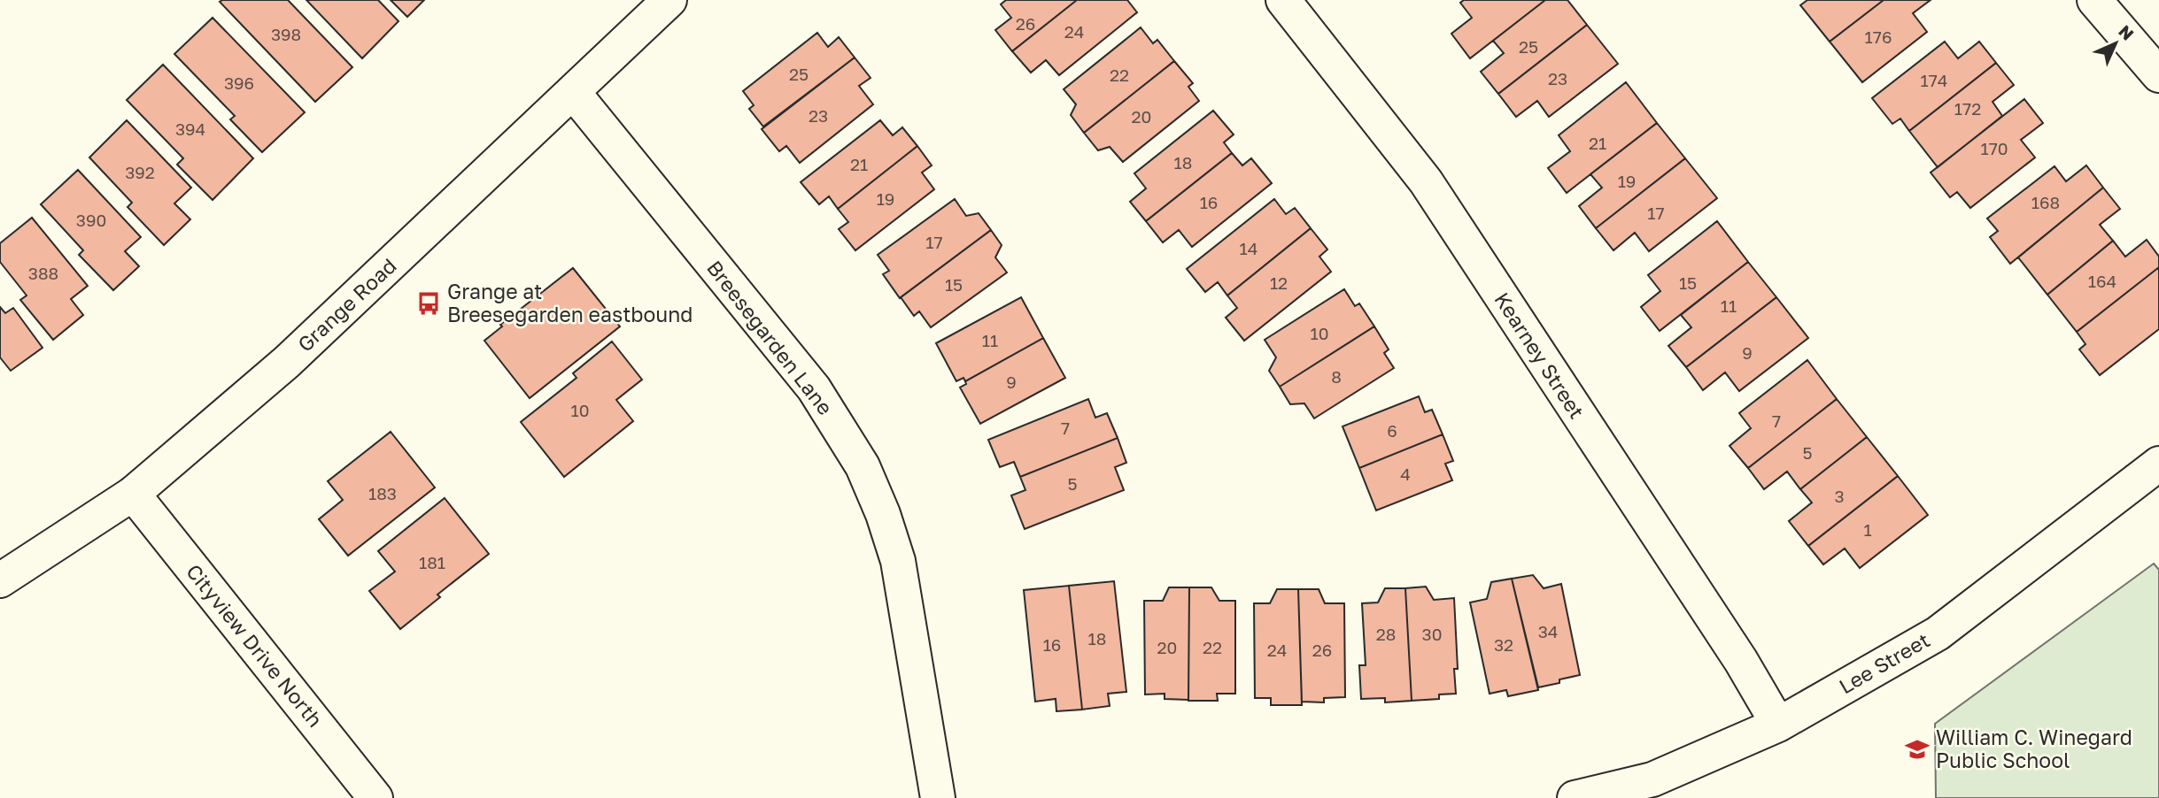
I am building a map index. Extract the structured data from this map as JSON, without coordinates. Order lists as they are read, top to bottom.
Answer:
{
  "streets": {
    "street": [
      "Grange Road",
      "Breesegarden Lane",
      "Kearney Street",
      "Cityview Drive North",
      "Lee Street"
    ]
  },
  "crossings": [
    ["Grange Road", "Breesegarden Lane"],
    ["Grange Road", "Cityview Drive North"],
    ["Kearney Street", "Lee Street"]
  ],
  "places": {
    "bus stop": ["Grange at Breesegarden eastbound"],
    "school or university": ["William C. Winegard Public School"]
  },
  "house_numbers": [
    "26",
    "24",
    "398",
    "176",
    "25",
    "25",
    "22",
    "23",
    "174",
    "396",
    "172",
    "23",
    "20",
    "394",
    "21",
    "170",
    "18",
    "21",
    "392",
    "19",
    "19",
    "16",
    "168",
    "17",
    "390",
    "17",
    "14",
    "388",
    "164",
    "12",
    "15",
    "15",
    "11",
    "10",
    "11",
    "9",
    "8",
    "9",
    "10",
    "7",
    "7",
    "6",
    "5",
    "4",
    "5",
    "183",
    "3",
    "1",
    "181",
    "34",
    "28",
    "30",
    "18",
    "16",
    "32",
    "20",
    "22",
    "24",
    "26"
  ],
  "north": "top right"
}
